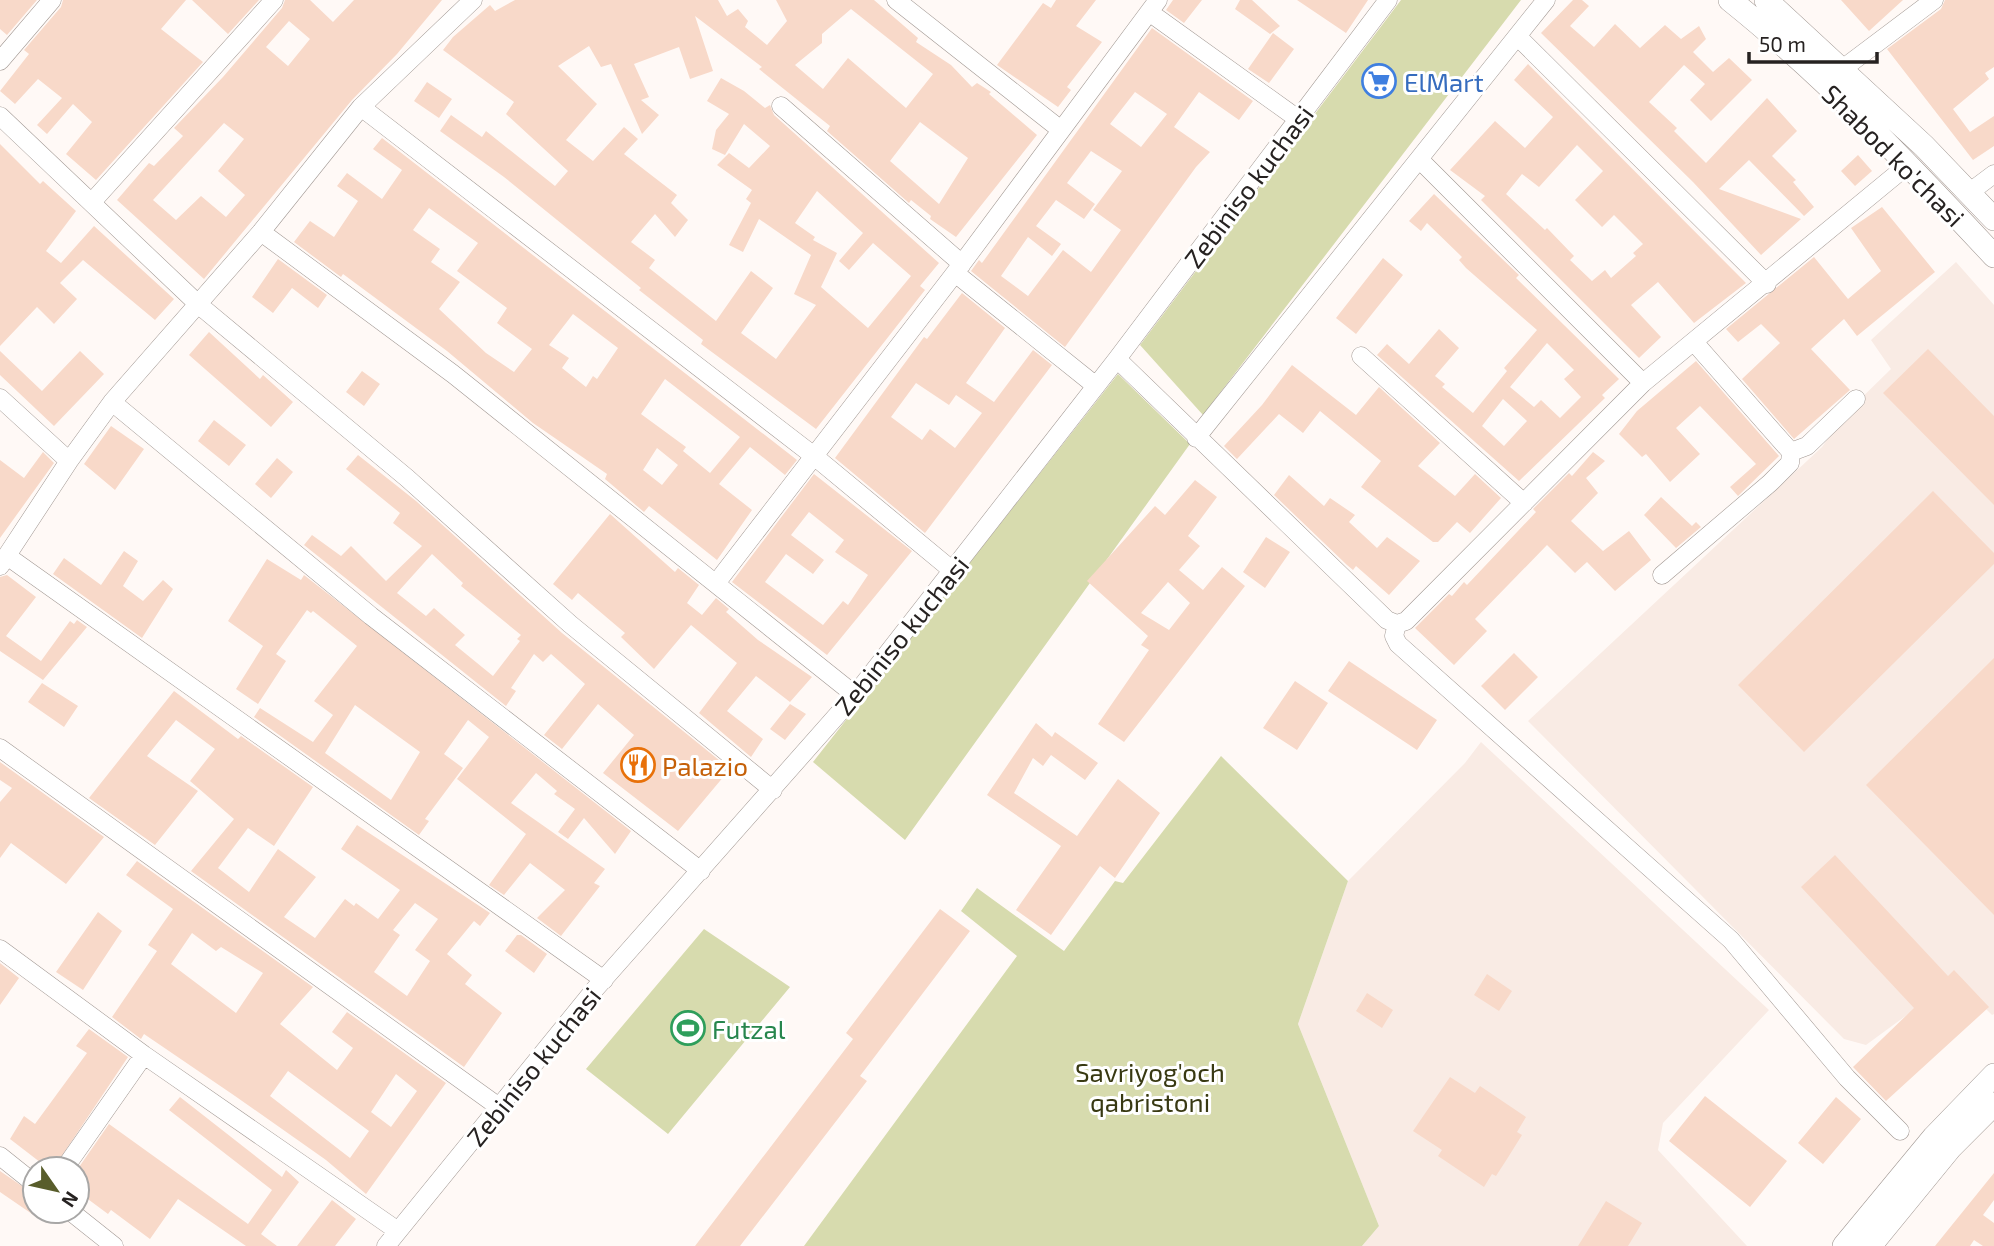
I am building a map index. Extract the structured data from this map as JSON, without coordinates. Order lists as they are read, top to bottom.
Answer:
{
  "streets": {
    "main road": ["Shabod ko'chasi"],
    "street": ["Zebiniso kuchasi"]
  },
  "parks": ["Savriyog'och qabristoni"],
  "places": {
    "supermarket": ["ElMart"],
    "restaurant": ["Palazio"],
    "sports": ["Futzal"]
  },
  "scale_bar": "50 m",
  "north": "bottom right"
}
